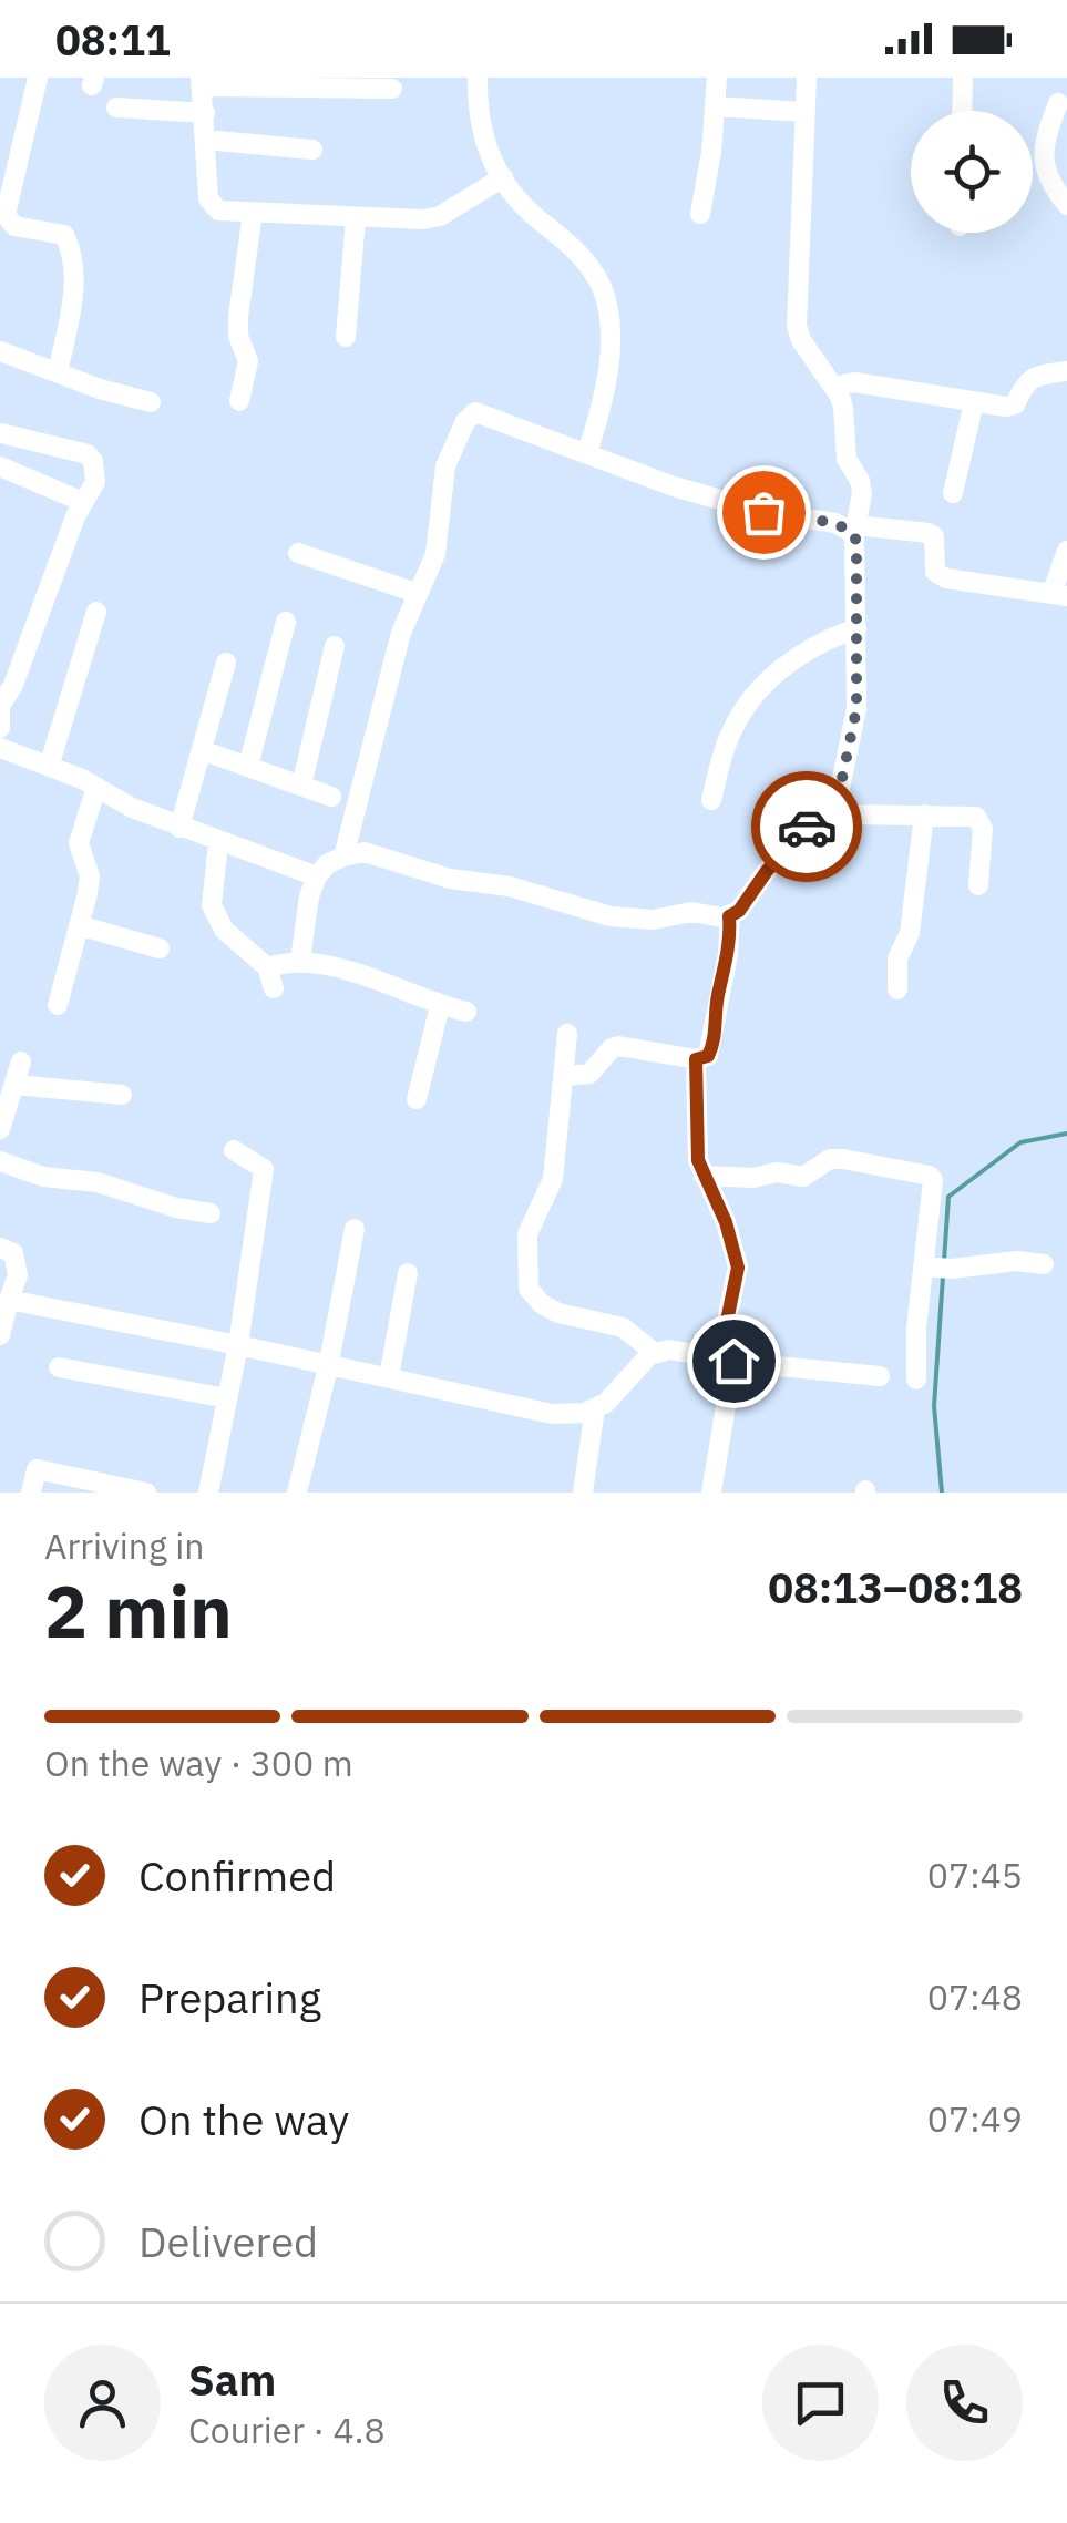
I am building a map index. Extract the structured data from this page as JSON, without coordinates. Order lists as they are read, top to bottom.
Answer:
{
  "page": {
    "status": "08:11",
    "heading": ["2 min", "Arriving in", "08:13–08:18"],
    "panel": ["Sam", "Courier · 4.8"],
    "bar": "On the way · 300 m",
    "list": [
      ["Confirmed", "07:45"],
      ["Preparing", "07:48"],
      ["On the way", "07:49"],
      "Delivered"
    ]
  }
}
